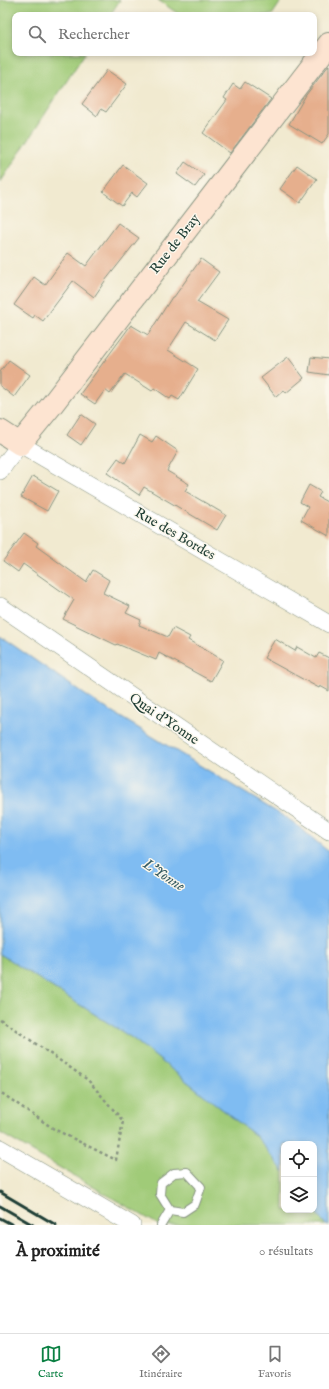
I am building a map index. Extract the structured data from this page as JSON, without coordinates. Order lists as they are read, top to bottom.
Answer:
{
  "streets": {
    "street": ["Rue de Bray", "Rue des Bordes", "Quai d'Yonne"]
  },
  "crossings": [
    ["Rue de Bray", "Rue des Bordes"]
  ],
  "water": ["L'Yonne"],
  "page": {
    "search": "Rechercher",
    "heading": ["À proximité", "0 résultats"],
    "nav": ["Carte", "Itinéraire", "Favoris"]
  }
}
